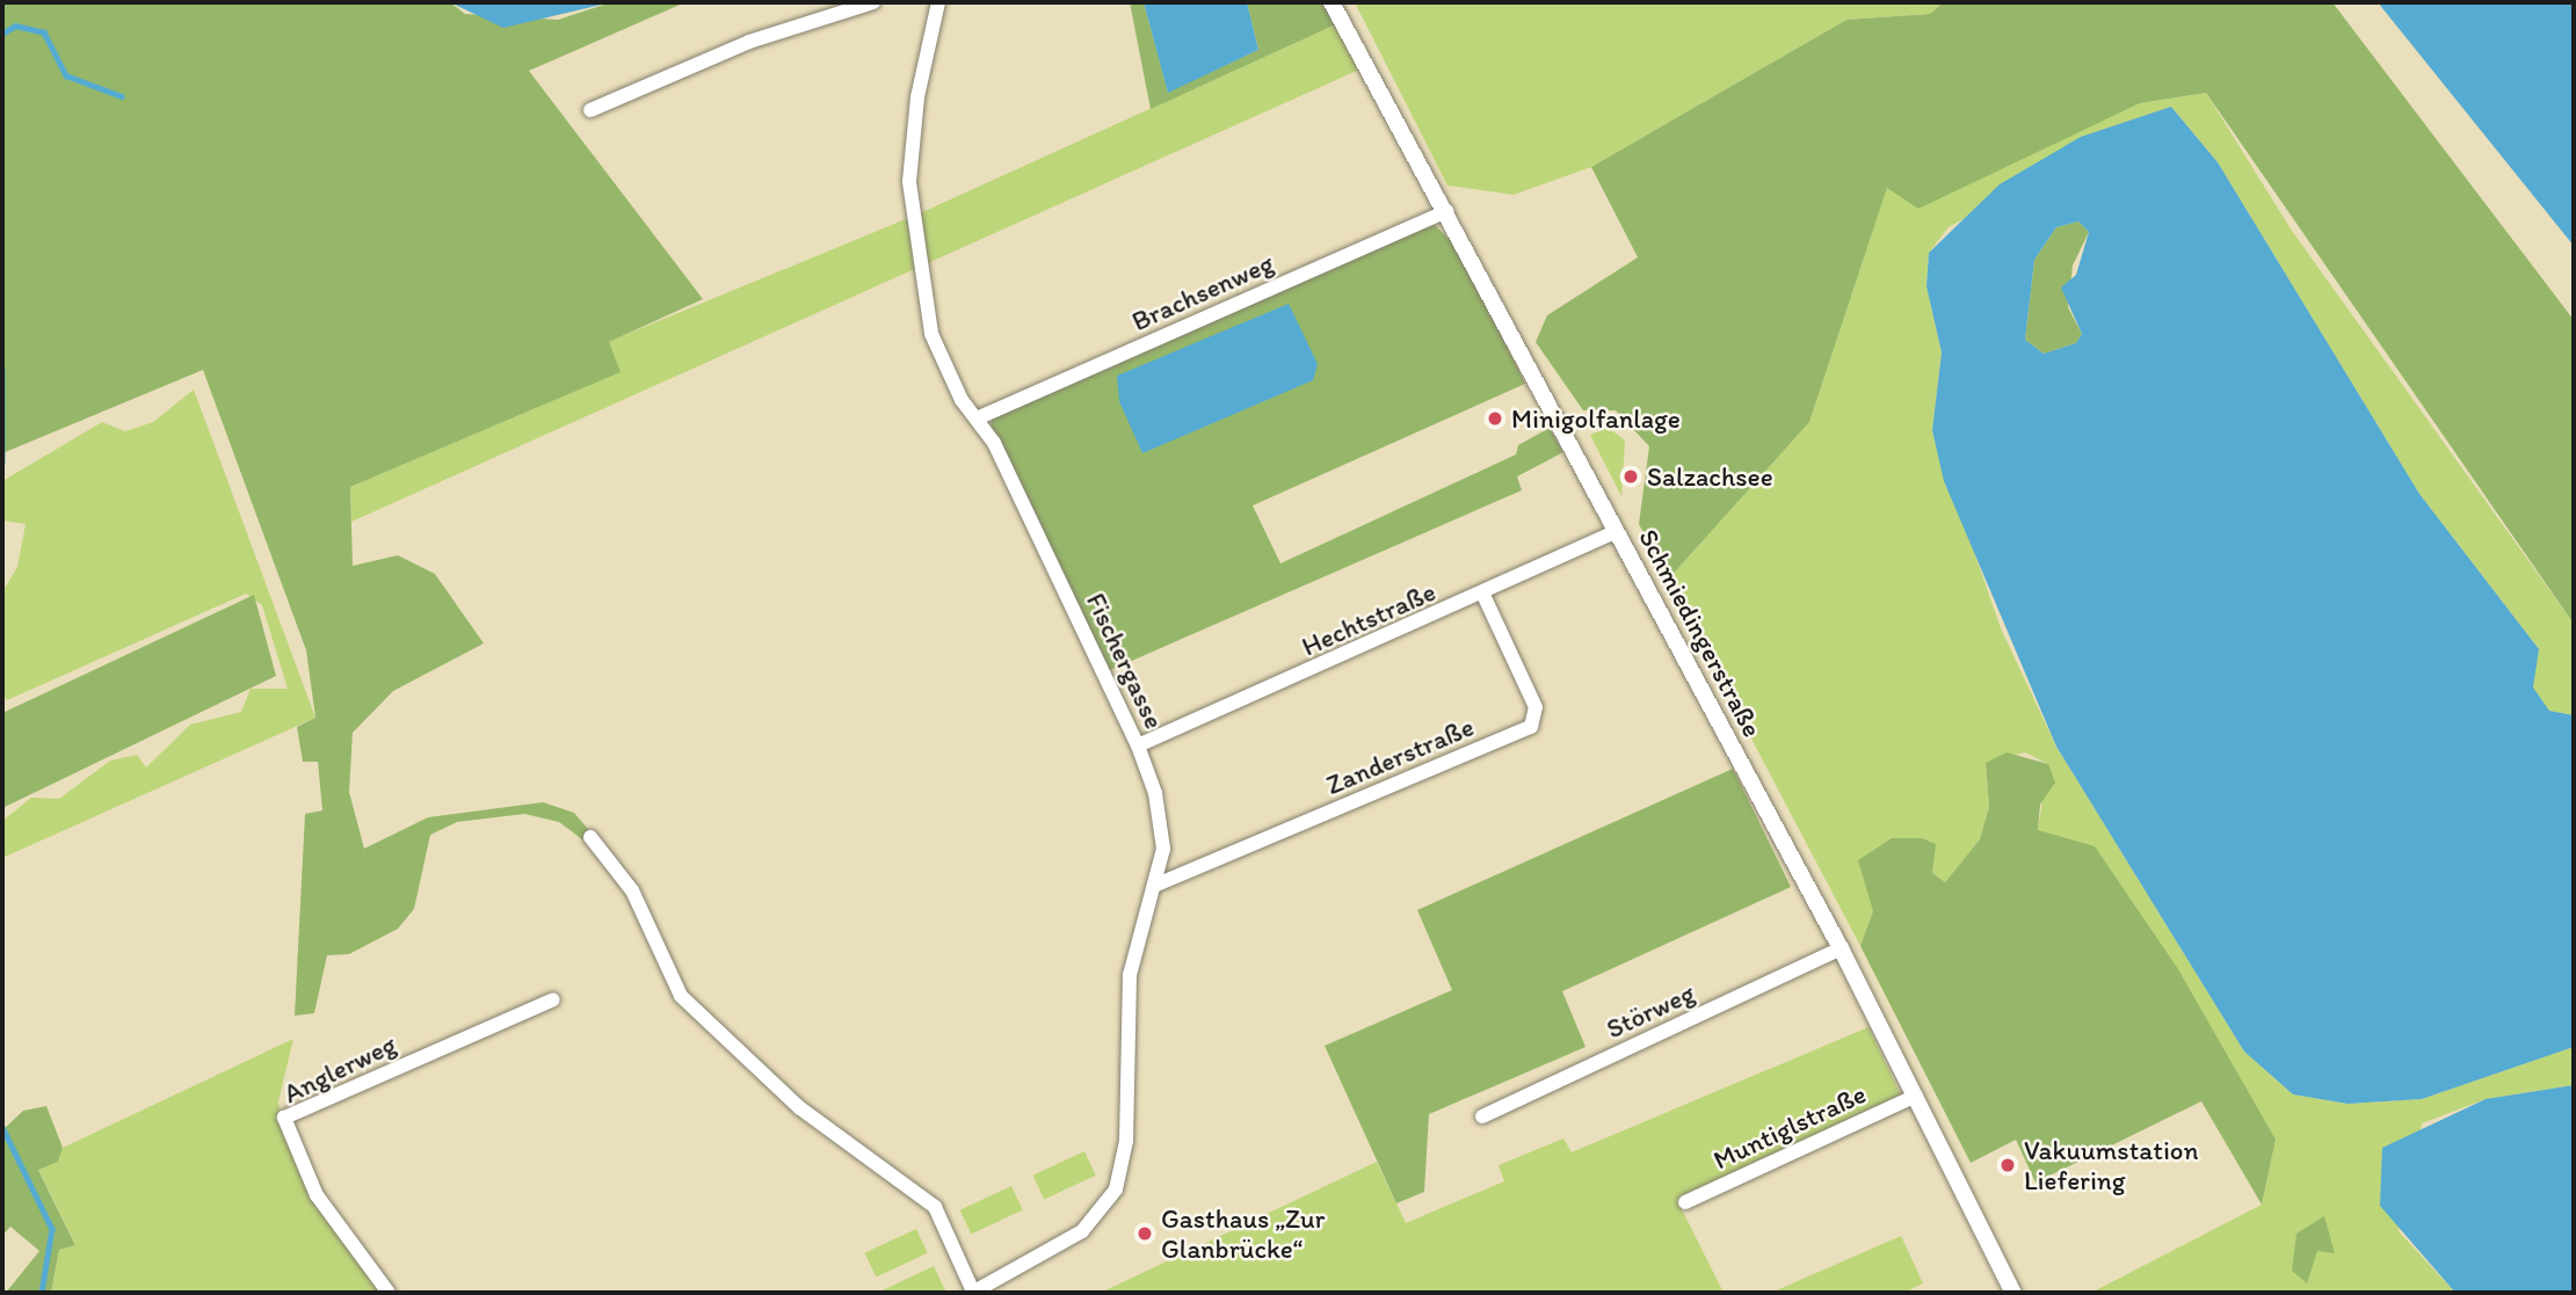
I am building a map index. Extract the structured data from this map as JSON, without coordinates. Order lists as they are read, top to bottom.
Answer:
{
  "streets": {
    "street": [
      "Brachsenweg",
      "Hechtstraße",
      "Schmiedingerstraße",
      "Fischergasse",
      "Zanderstraße",
      "Störweg",
      "Anglerweg",
      "Muntiglstraße"
    ]
  },
  "crossings": [
    ["Brachsenweg", "Schmiedingerstraße"],
    ["Brachsenweg", "Fischergasse"],
    ["Hechtstraße", "Schmiedingerstraße"],
    ["Hechtstraße", "Fischergasse"],
    ["Hechtstraße", "Zanderstraße"],
    ["Schmiedingerstraße", "Störweg"],
    ["Schmiedingerstraße", "Muntiglstraße"],
    ["Fischergasse", "Zanderstraße"]
  ],
  "places": [
    "Minigolfanlage",
    "Salzachsee",
    "Vakuumstation Liefering",
    "Gasthaus „Zur Glanbrücke“"
  ]
}
